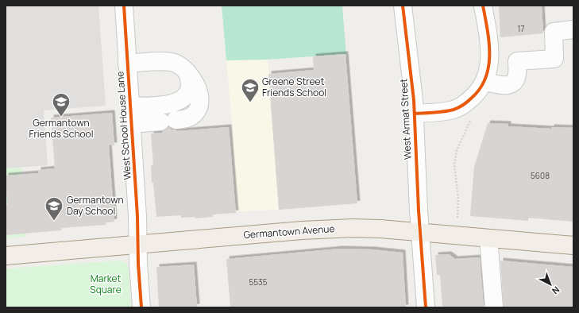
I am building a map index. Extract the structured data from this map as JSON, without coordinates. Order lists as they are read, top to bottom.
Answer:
{
  "streets": {
    "main road": ["Germantown Avenue"],
    "street": ["West Armat Street", "West School House Lane"]
  },
  "crossings": [
    ["West Armat Street", "Germantown Avenue"],
    ["West School House Lane", "Germantown Avenue"]
  ],
  "parks": ["Market Square"],
  "places": {
    "school or university": ["Greene Street Friends School", "Germantown Friends School", "Germantown Day School"]
  },
  "house_numbers": ["17", "5608", "5535"],
  "north": "bottom right"
}
